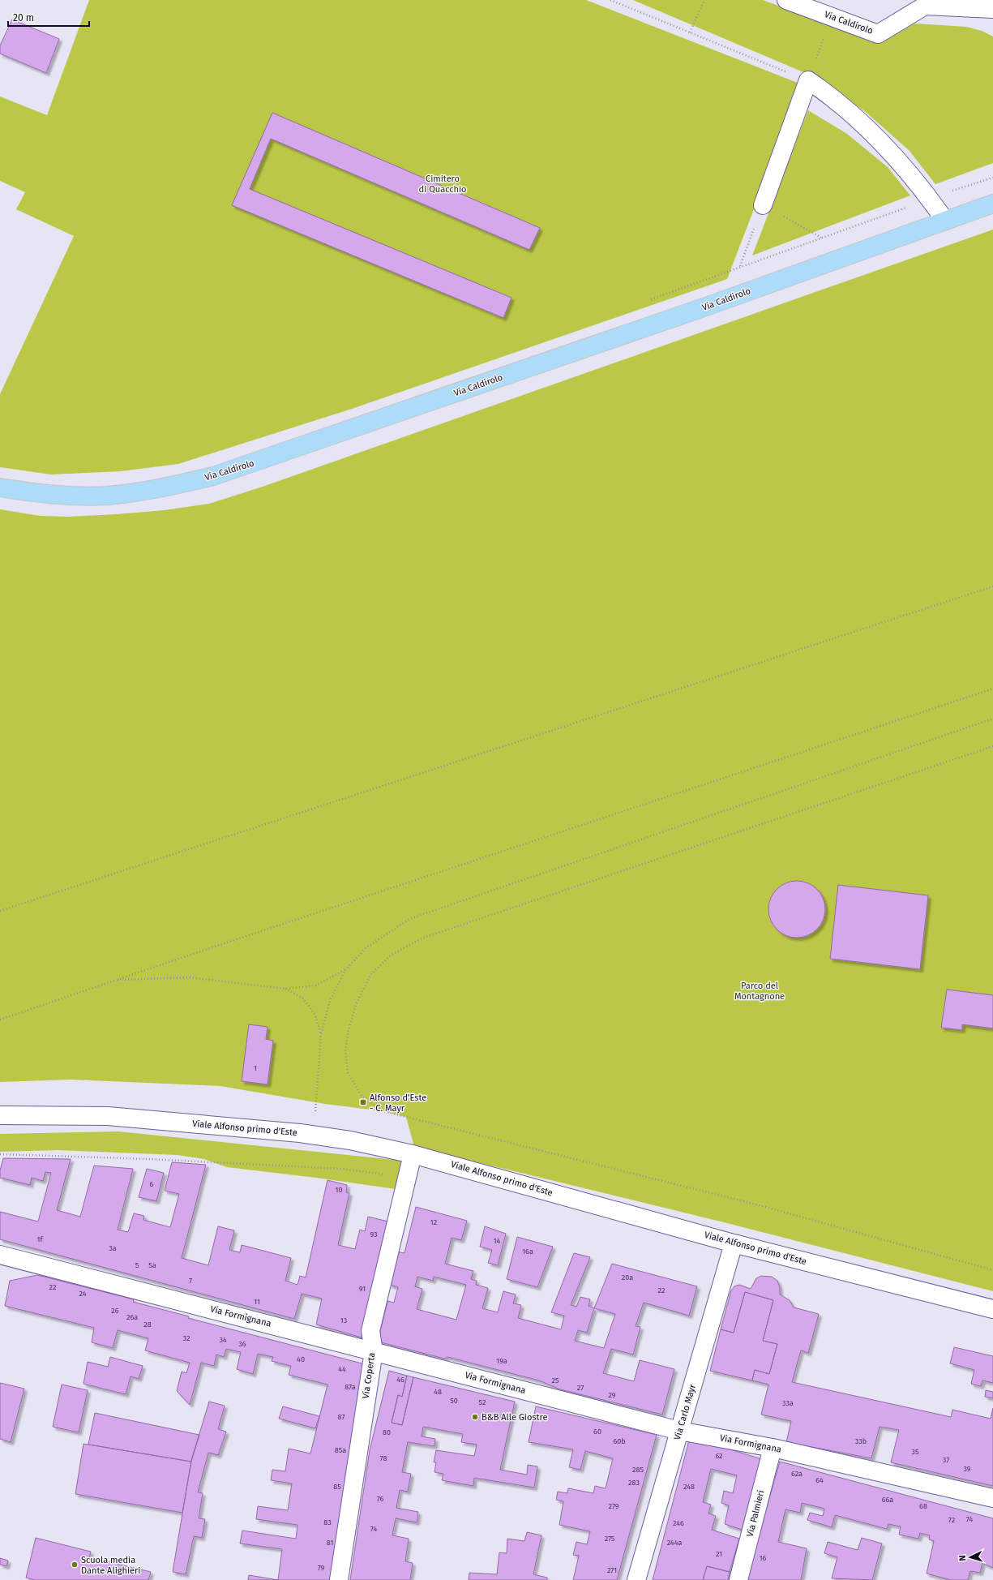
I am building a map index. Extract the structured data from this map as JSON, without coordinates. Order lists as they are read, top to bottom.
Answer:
{
  "streets": {
    "main road": ["Via Caldirolo"],
    "street": [
      "Viale Alfonso primo d'Este",
      "Via Formignana",
      "Via Coperta",
      "Via Carlo Mayr",
      "Via Palmieri"
    ]
  },
  "crossings": [
    ["Viale Alfonso primo d'Este", "Via Coperta"],
    ["Viale Alfonso primo d'Este", "Via Carlo Mayr"],
    ["Via Formignana", "Via Coperta"],
    ["Via Formignana", "Via Carlo Mayr"],
    ["Via Formignana", "Via Palmieri"]
  ],
  "parks": ["Cimitero di Quacchio", "Parco del Montagnone"],
  "places": {
    "transit": ["Alfonso d'Este - C. Mayr"],
    "other": ["B&B Alle Giostre", "Scuola media Dante Alighieri"]
  },
  "house_numbers": [
    "1",
    "6",
    "10",
    "12",
    "93",
    "1f",
    "14",
    "3a",
    "16a",
    "5",
    "5a",
    "20a",
    "7",
    "22",
    "91",
    "22",
    "24",
    "11",
    "26",
    "26a",
    "13",
    "28",
    "32",
    "34",
    "36",
    "40",
    "19a",
    "44",
    "46",
    "25",
    "87a",
    "27",
    "48",
    "29",
    "50",
    "52",
    "33a",
    "87",
    "60",
    "80",
    "60b",
    "33b",
    "85a",
    "35",
    "62",
    "78",
    "37",
    "39",
    "285",
    "62a",
    "64",
    "283",
    "85",
    "248",
    "76",
    "66a",
    "279",
    "68",
    "74",
    "72",
    "83",
    "246",
    "74",
    "275",
    "81",
    "244a",
    "21",
    "16",
    "79",
    "271"
  ],
  "scale_bar": "20 m",
  "north": "left"
}
